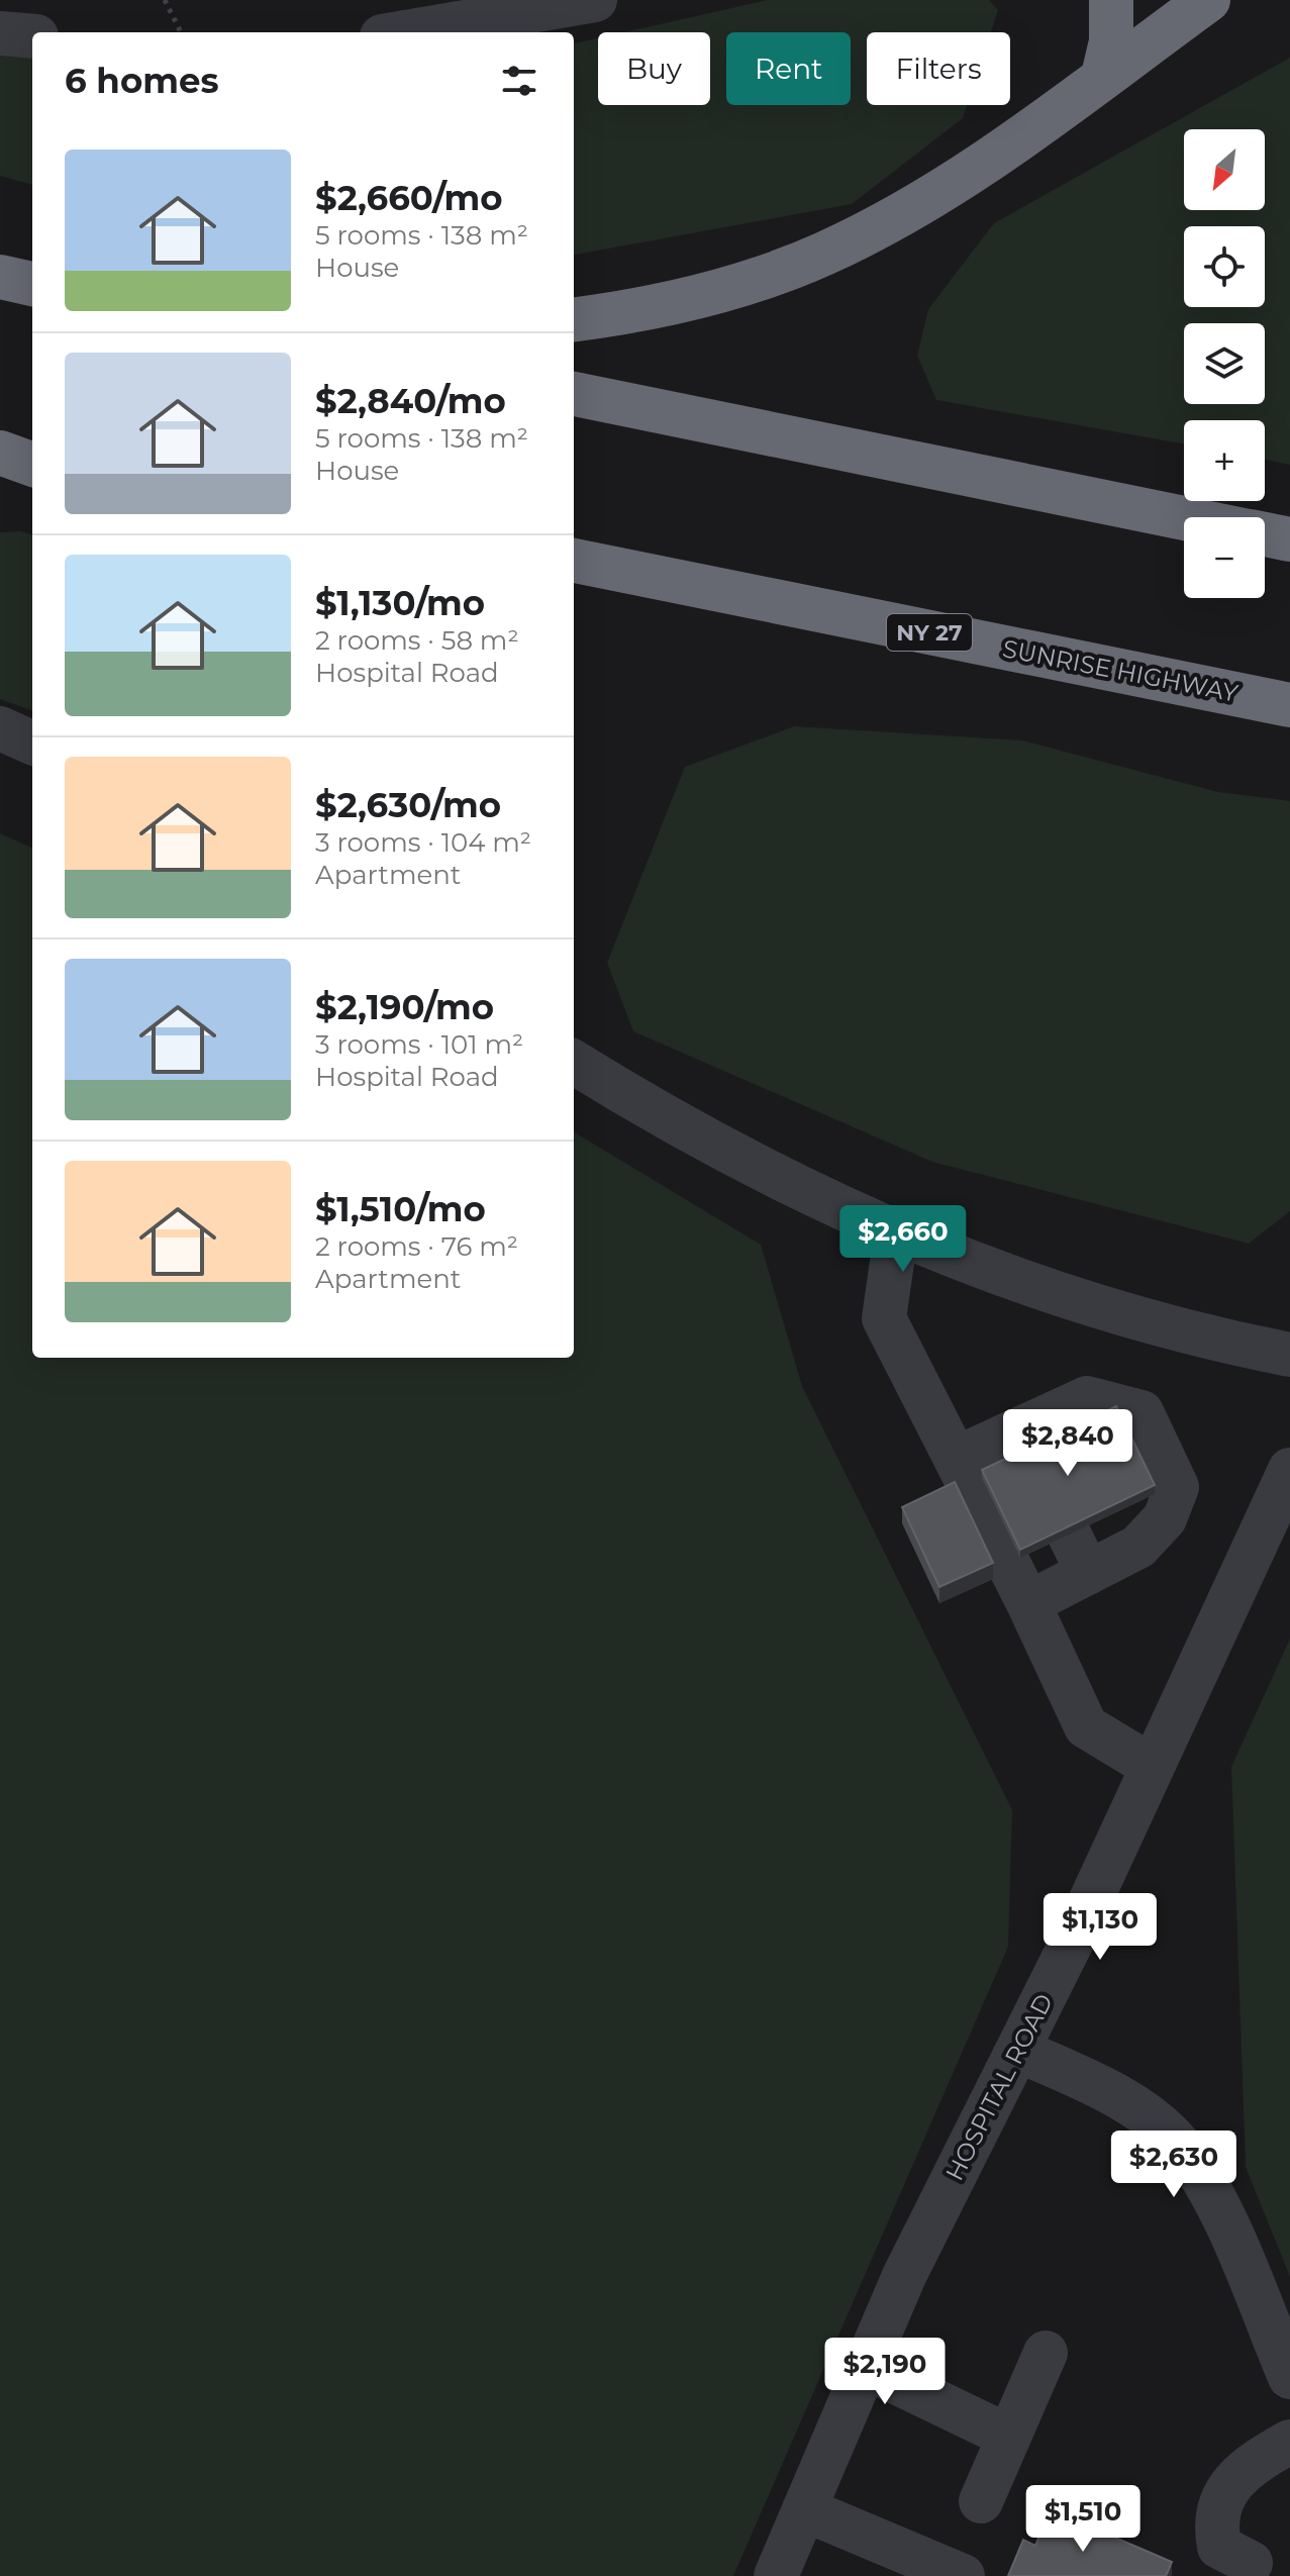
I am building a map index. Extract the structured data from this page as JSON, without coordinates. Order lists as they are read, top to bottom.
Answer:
{
  "streets": {
    "highway": ["NY 27", "SUNRISE HIGHWAY"],
    "street": ["HOSPITAL ROAD"]
  },
  "north": "bottom left",
  "page": {
    "chip": ["Buy", "Rent", "Filters"],
    "heading": "6 homes",
    "map_buttons": ["+", "−"],
    "list": [
      {
        "name": "$2,660/mo",
        "note": "5 rooms · 138 m² · House"
      },
      {
        "name": "$2,840/mo",
        "note": "5 rooms · 138 m² · House"
      },
      {
        "name": "$1,130/mo",
        "note": "2 rooms · 58 m² · Hospital Road"
      },
      {
        "name": "$2,630/mo",
        "note": "3 rooms · 104 m² · Apartment"
      },
      {
        "name": "$2,190/mo",
        "note": "3 rooms · 101 m² · Hospital Road"
      },
      {
        "name": "$1,510/mo",
        "note": "2 rooms · 76 m² · Apartment"
      }
    ],
    "price": [
      "$2,660",
      "$2,840",
      "$1,130",
      "$2,630",
      "$2,190",
      "$1,510"
    ]
  }
}
